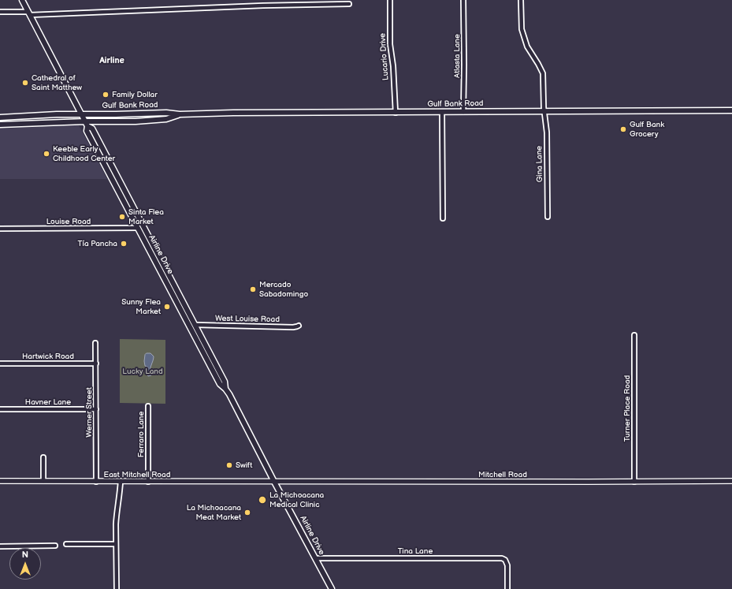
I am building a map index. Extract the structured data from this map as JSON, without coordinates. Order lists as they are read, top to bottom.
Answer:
{
  "streets": {
    "main road": ["Gulf Bank Road", "Airline Drive"],
    "street": [
      "Atlasta Lane",
      "Lucario Drive",
      "Gina Lane",
      "Louise Road",
      "West Louise Road",
      "Hartwick Road",
      "Havner Lane",
      "Turner Place Road",
      "Werner Street",
      "Ferraro Lane",
      "East Mitchell Road",
      "Mitchell Road",
      "Tina Lane"
    ]
  },
  "crossings": [
    ["Atlasta Lane", "Gulf Bank Road"],
    ["Lucario Drive", "Gulf Bank Road"],
    ["Gulf Bank Road", "Gina Lane"],
    ["Gulf Bank Road", "Airline Drive"],
    ["Louise Road", "Airline Drive"],
    ["Airline Drive", "West Louise Road"],
    ["Airline Drive", "East Mitchell Road"],
    ["Airline Drive", "Mitchell Road"],
    ["Airline Drive", "Tina Lane"],
    ["Hartwick Road", "Werner Street"],
    ["Havner Lane", "Werner Street"],
    ["Turner Place Road", "Mitchell Road"],
    ["Werner Street", "East Mitchell Road"],
    ["Ferraro Lane", "East Mitchell Road"],
    ["East Mitchell Road", "Mitchell Road"]
  ],
  "districts": ["Airline"],
  "parks": ["Lucky Land"],
  "places": [
    "Cathedral of Saint Matthew",
    "Family Dollar",
    "Gulf Bank Grocery",
    "Keeble Early Childhood Center",
    "Sinta Flea Market",
    "Tía Pancha",
    "Mercado Sabadomingo",
    "Sunny Flea Market",
    "Swift",
    "La Michoacana Medical Clinic",
    "La Michoacana Meat Market"
  ],
  "north": "top"
}
